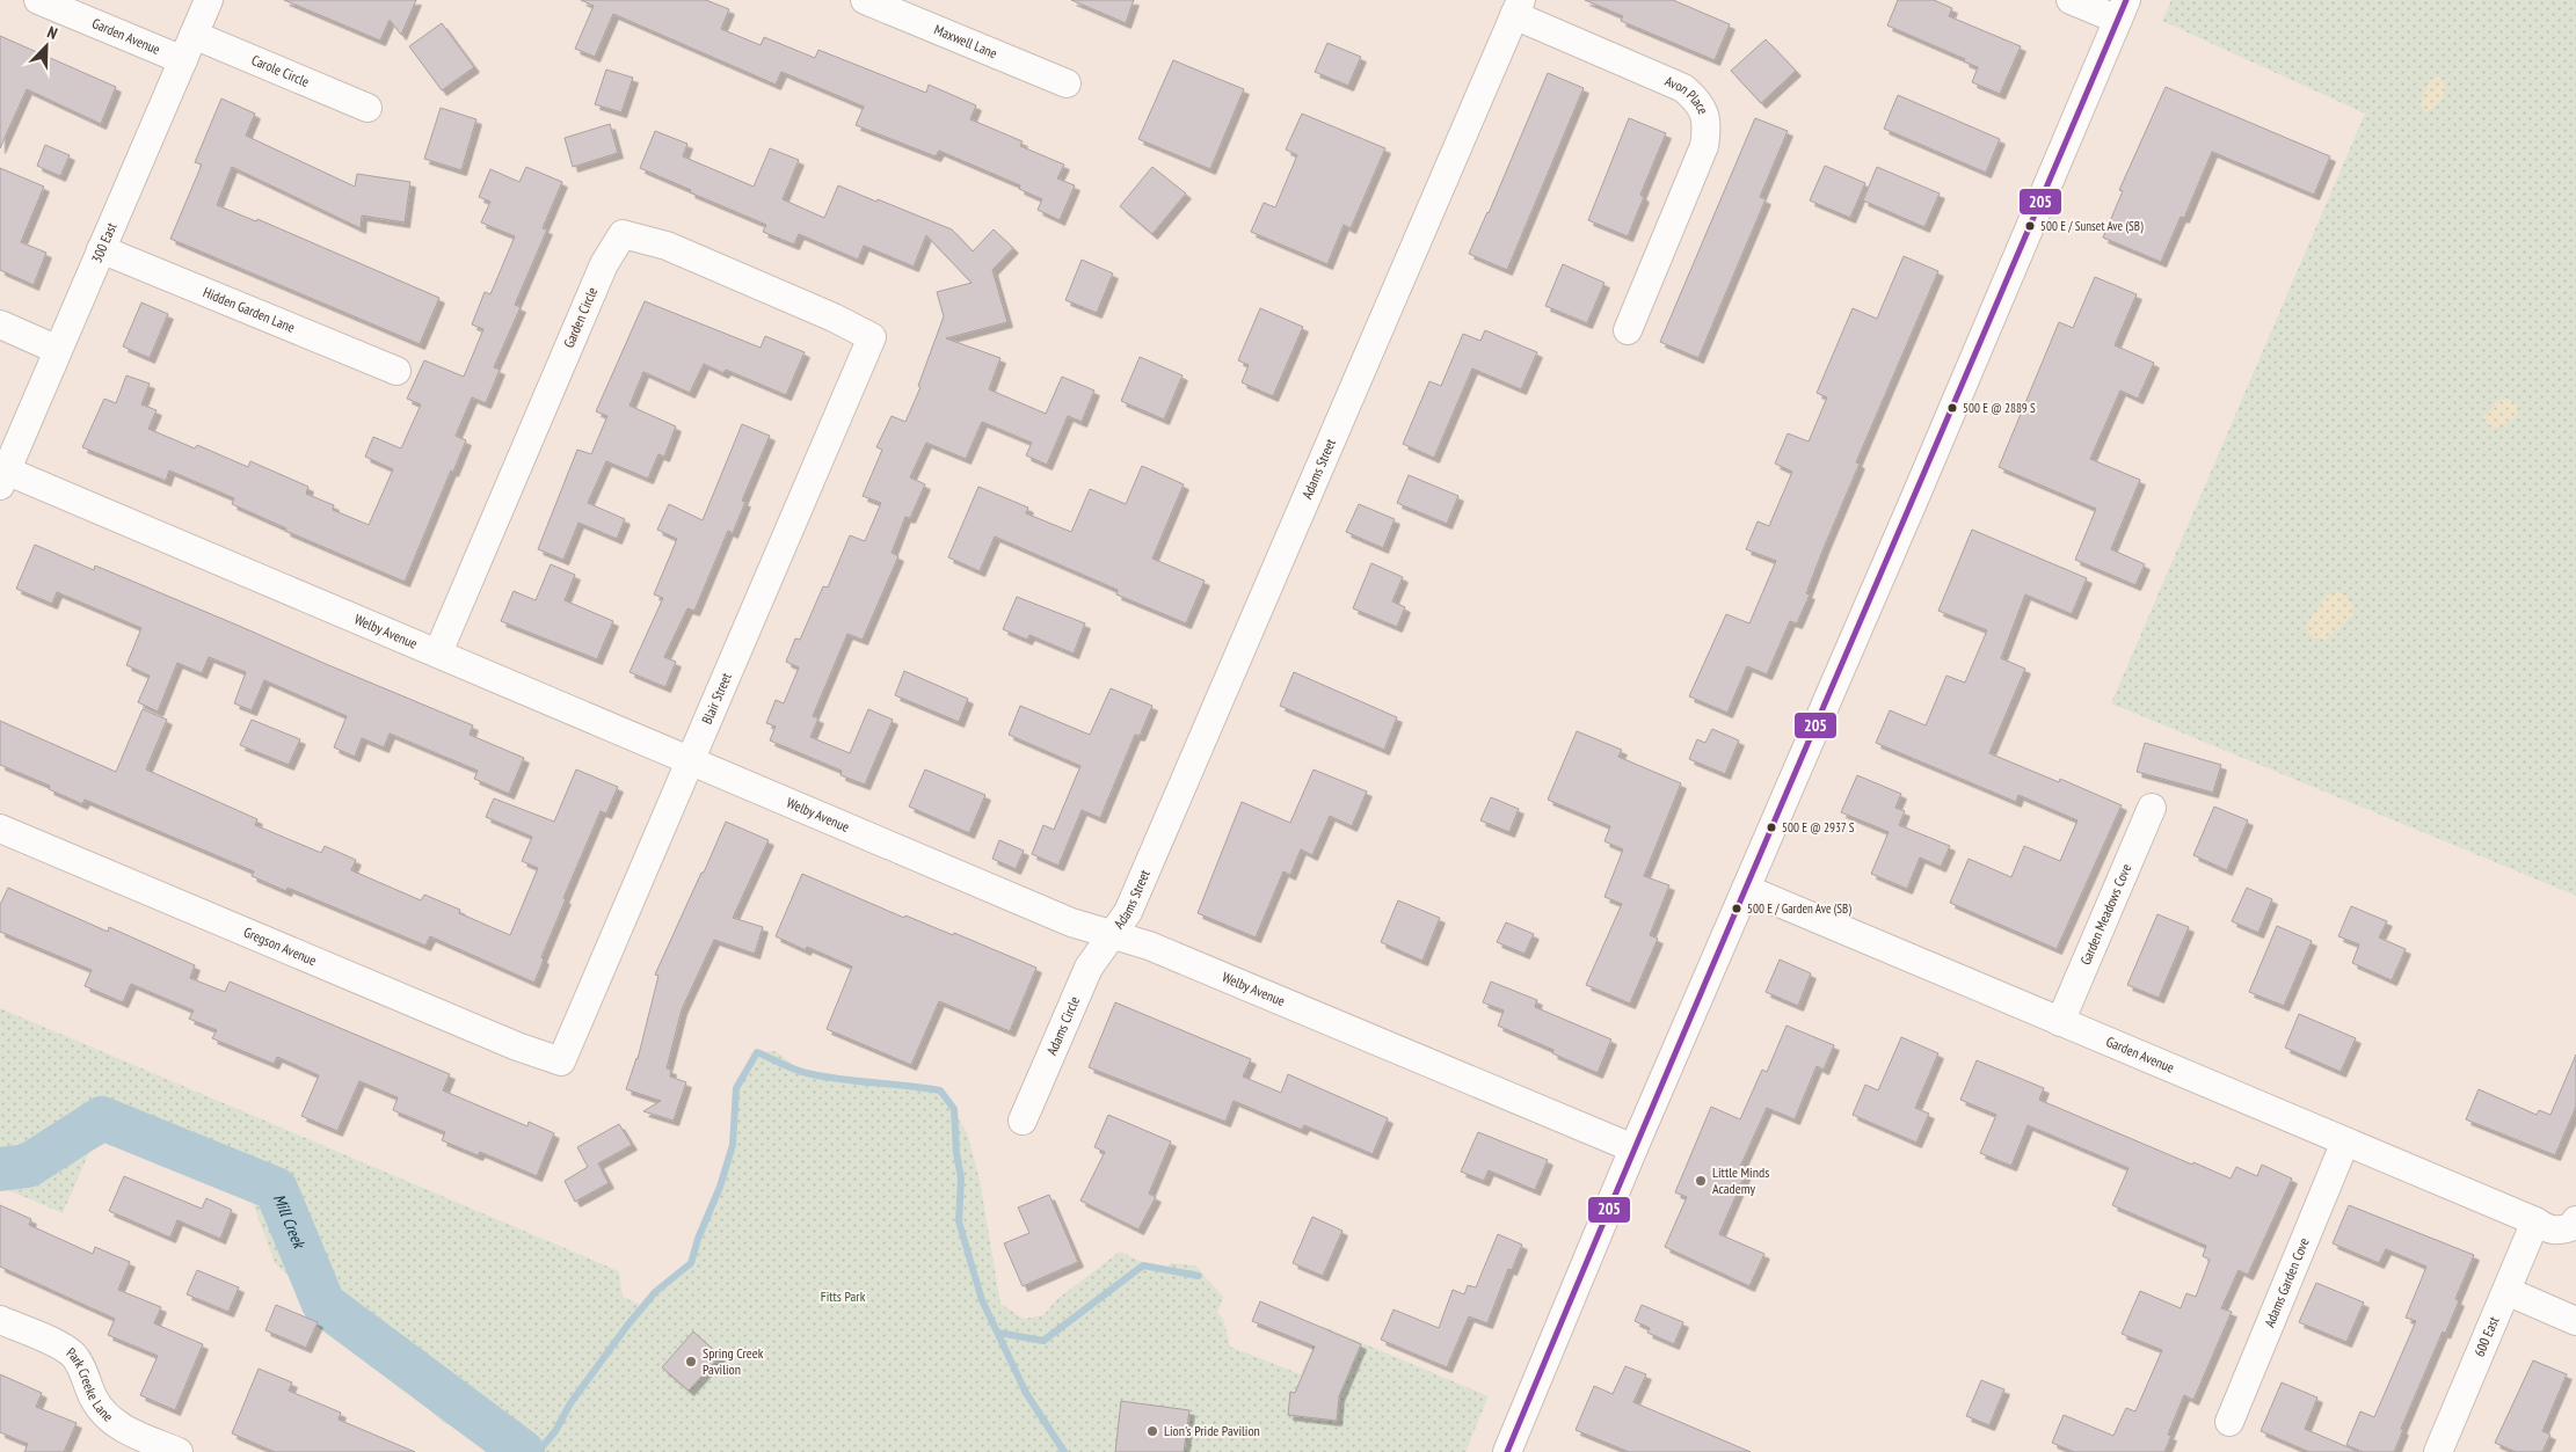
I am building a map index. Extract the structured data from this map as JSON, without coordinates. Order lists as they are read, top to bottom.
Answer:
{
  "streets": {
    "street": [
      "Garden Avenue",
      "Maxwell Lane",
      "Carole Circle",
      "Avon Place",
      "300 East",
      "Hidden Garden Lane",
      "Garden Circle",
      "Adams Street",
      "Welby Avenue",
      "Blair Street",
      "Garden Meadows Cove",
      "Gregson Avenue",
      "Adams Circle",
      "Adams Garden Cove",
      "600 East",
      "Park Creeke Lane"
    ]
  },
  "crossings": [
    ["Garden Avenue", "Carole Circle"],
    ["Garden Avenue", "300 East"],
    ["Garden Avenue", "Garden Meadows Cove"],
    ["Garden Avenue", "Adams Garden Cove"],
    ["Garden Avenue", "600 East"],
    ["Carole Circle", "300 East"],
    ["Avon Place", "Adams Street"],
    ["300 East", "Hidden Garden Lane"],
    ["300 East", "Welby Avenue"],
    ["Garden Circle", "Welby Avenue"],
    ["Garden Circle", "Blair Street"],
    ["Adams Street", "Welby Avenue"],
    ["Adams Street", "Adams Circle"],
    ["Welby Avenue", "Blair Street"],
    ["Welby Avenue", "Adams Circle"],
    ["Blair Street", "Gregson Avenue"]
  ],
  "water": ["Mill Creek"],
  "parks": ["Fitts Park"],
  "places": [
    "500 E / Sunset Ave (SB)",
    "500 E @ 2889 S",
    "500 E @ 2937 S",
    "500 E / Garden Ave (SB)",
    "Little Minds Academy",
    "Spring Creek Pavilion",
    "Lion's Pride Pavilion"
  ],
  "lines": ["transit line 205"],
  "north": "top right"
}
